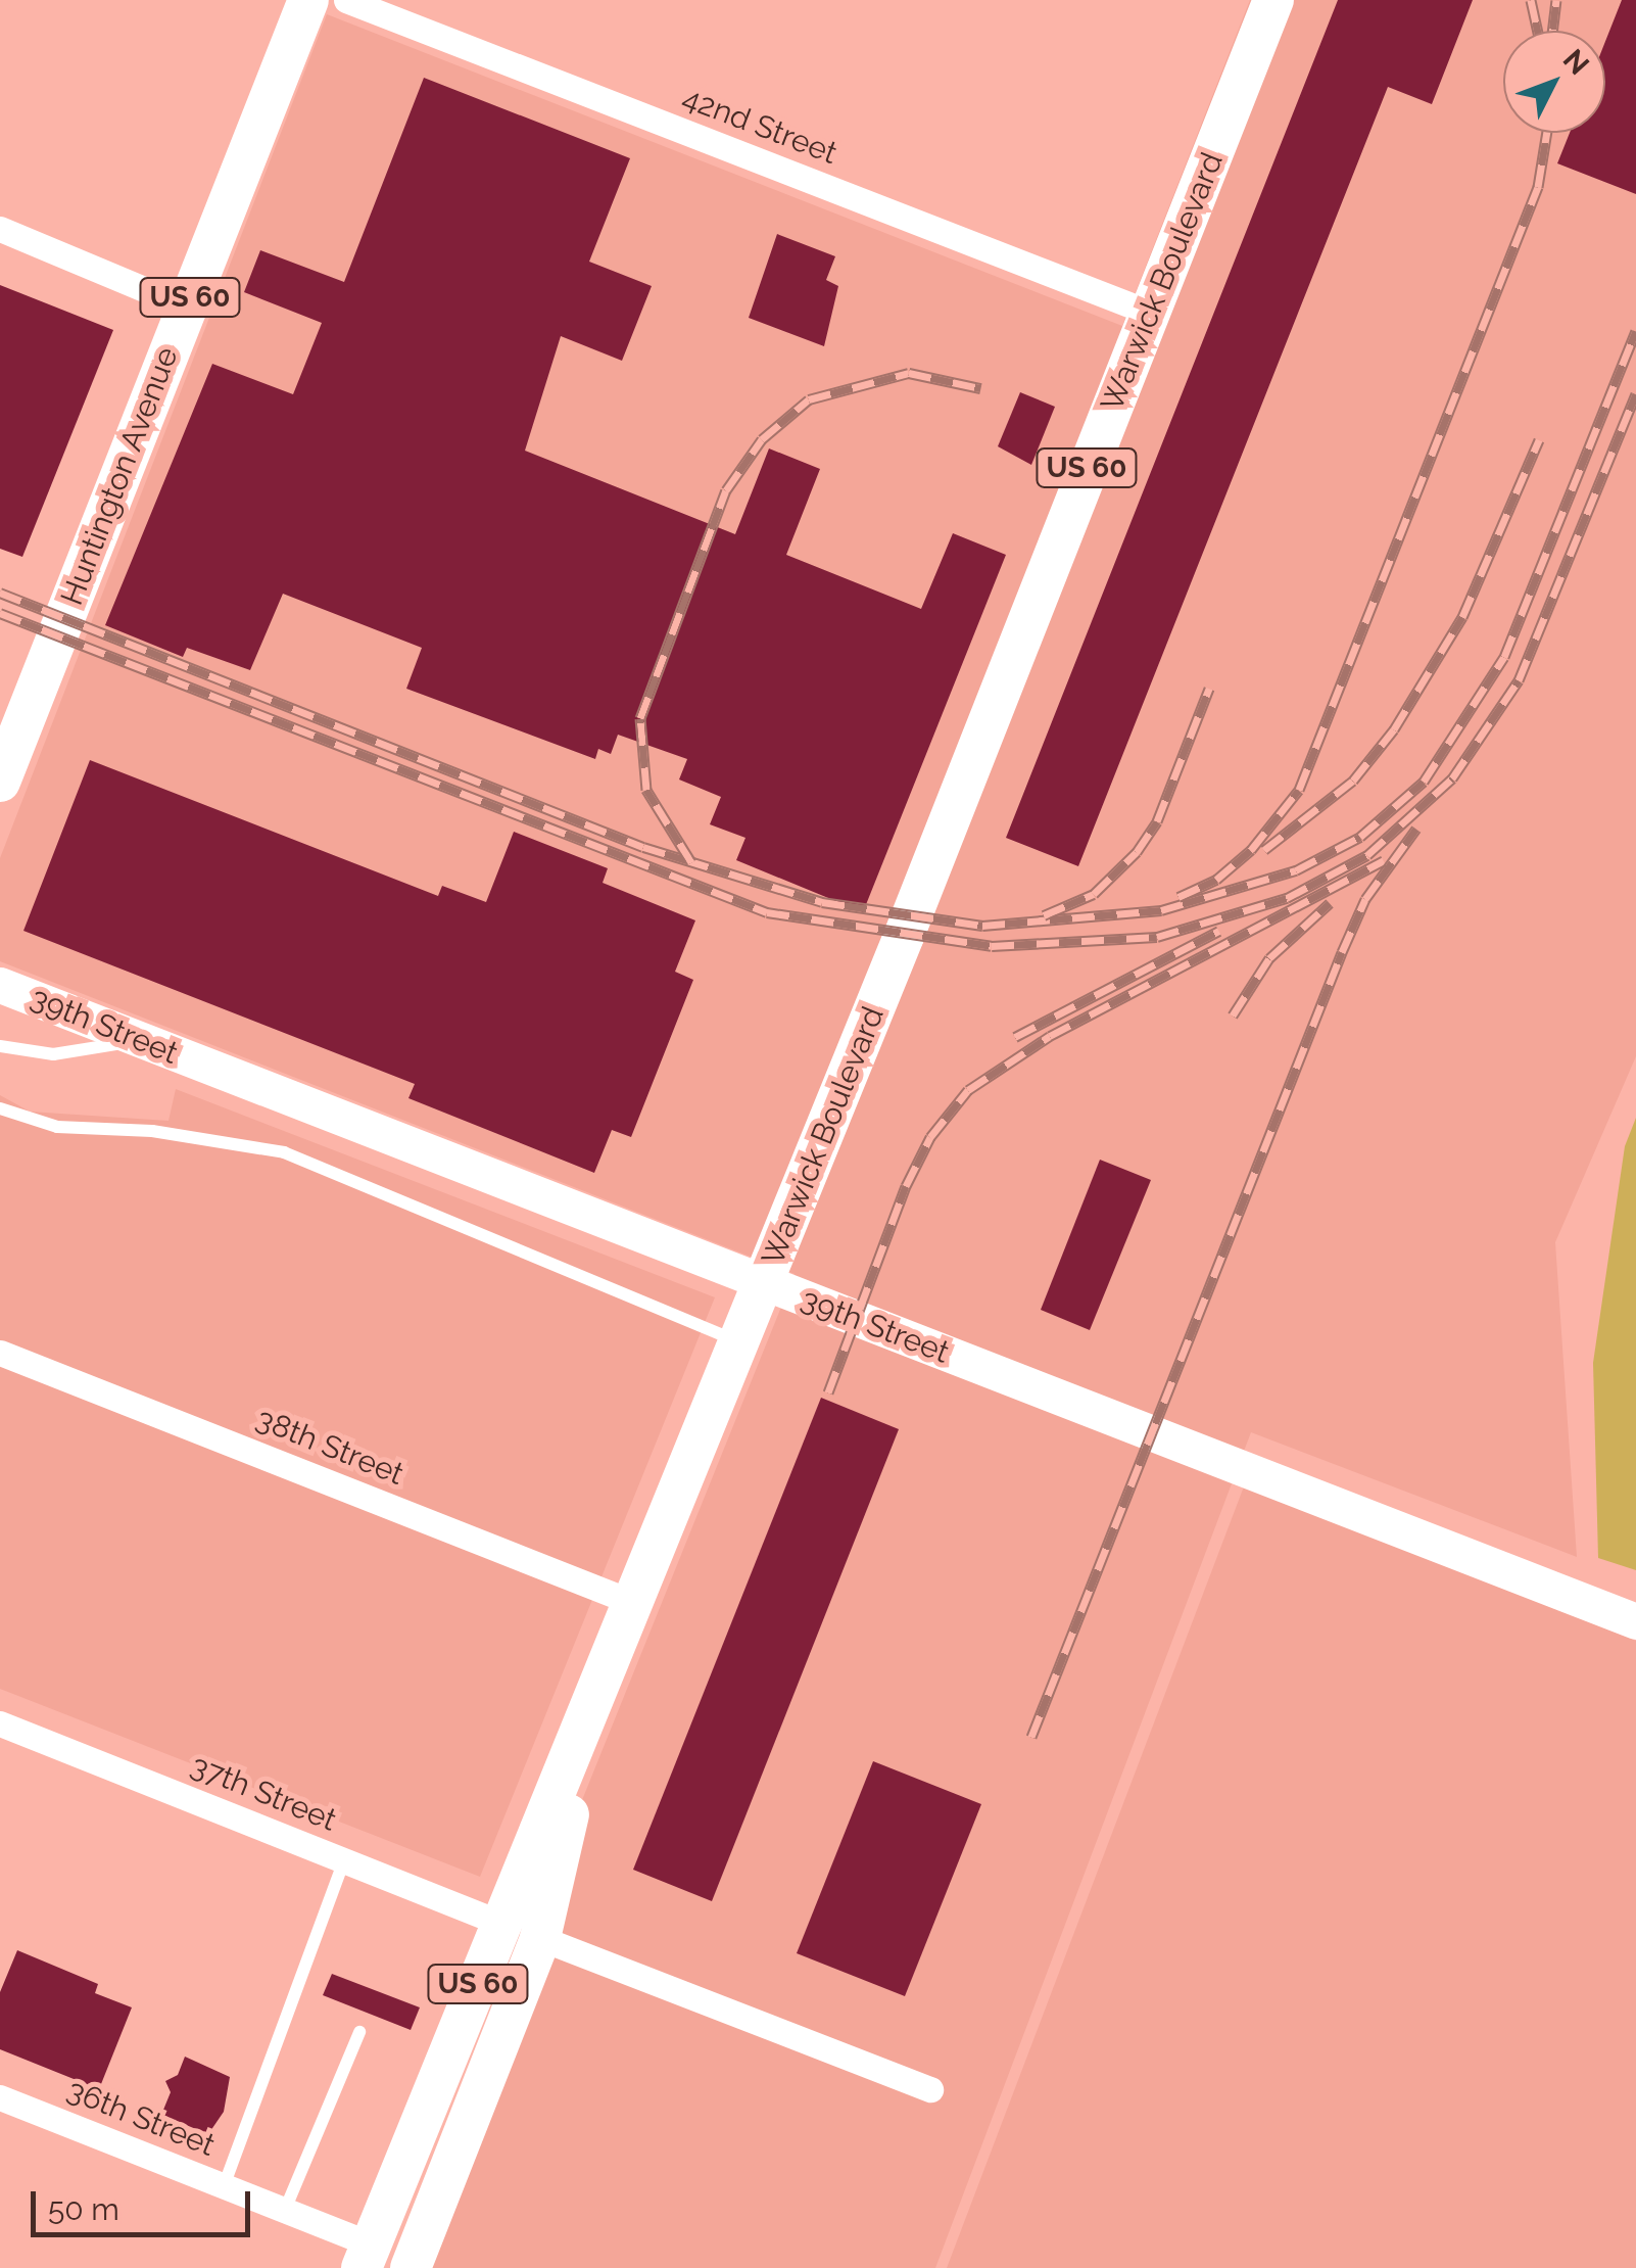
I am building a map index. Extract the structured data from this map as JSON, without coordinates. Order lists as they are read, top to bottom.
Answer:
{
  "streets": {
    "main road": [
      "Warwick Boulevard",
      "US 60",
      "Huntington Avenue",
      "39th Street"
    ],
    "street": [
      "42nd Street",
      "38th Street",
      "37th Street",
      "36th Street"
    ]
  },
  "crossings": [
    ["42nd Street", "Warwick Boulevard"],
    ["Warwick Boulevard", "US 60"],
    ["Warwick Boulevard", "38th Street"],
    ["Warwick Boulevard", "37th Street"],
    ["US 60", "37th Street"],
    ["US 60", "36th Street"]
  ],
  "scale_bar": "50 m",
  "north": "top right"
}
